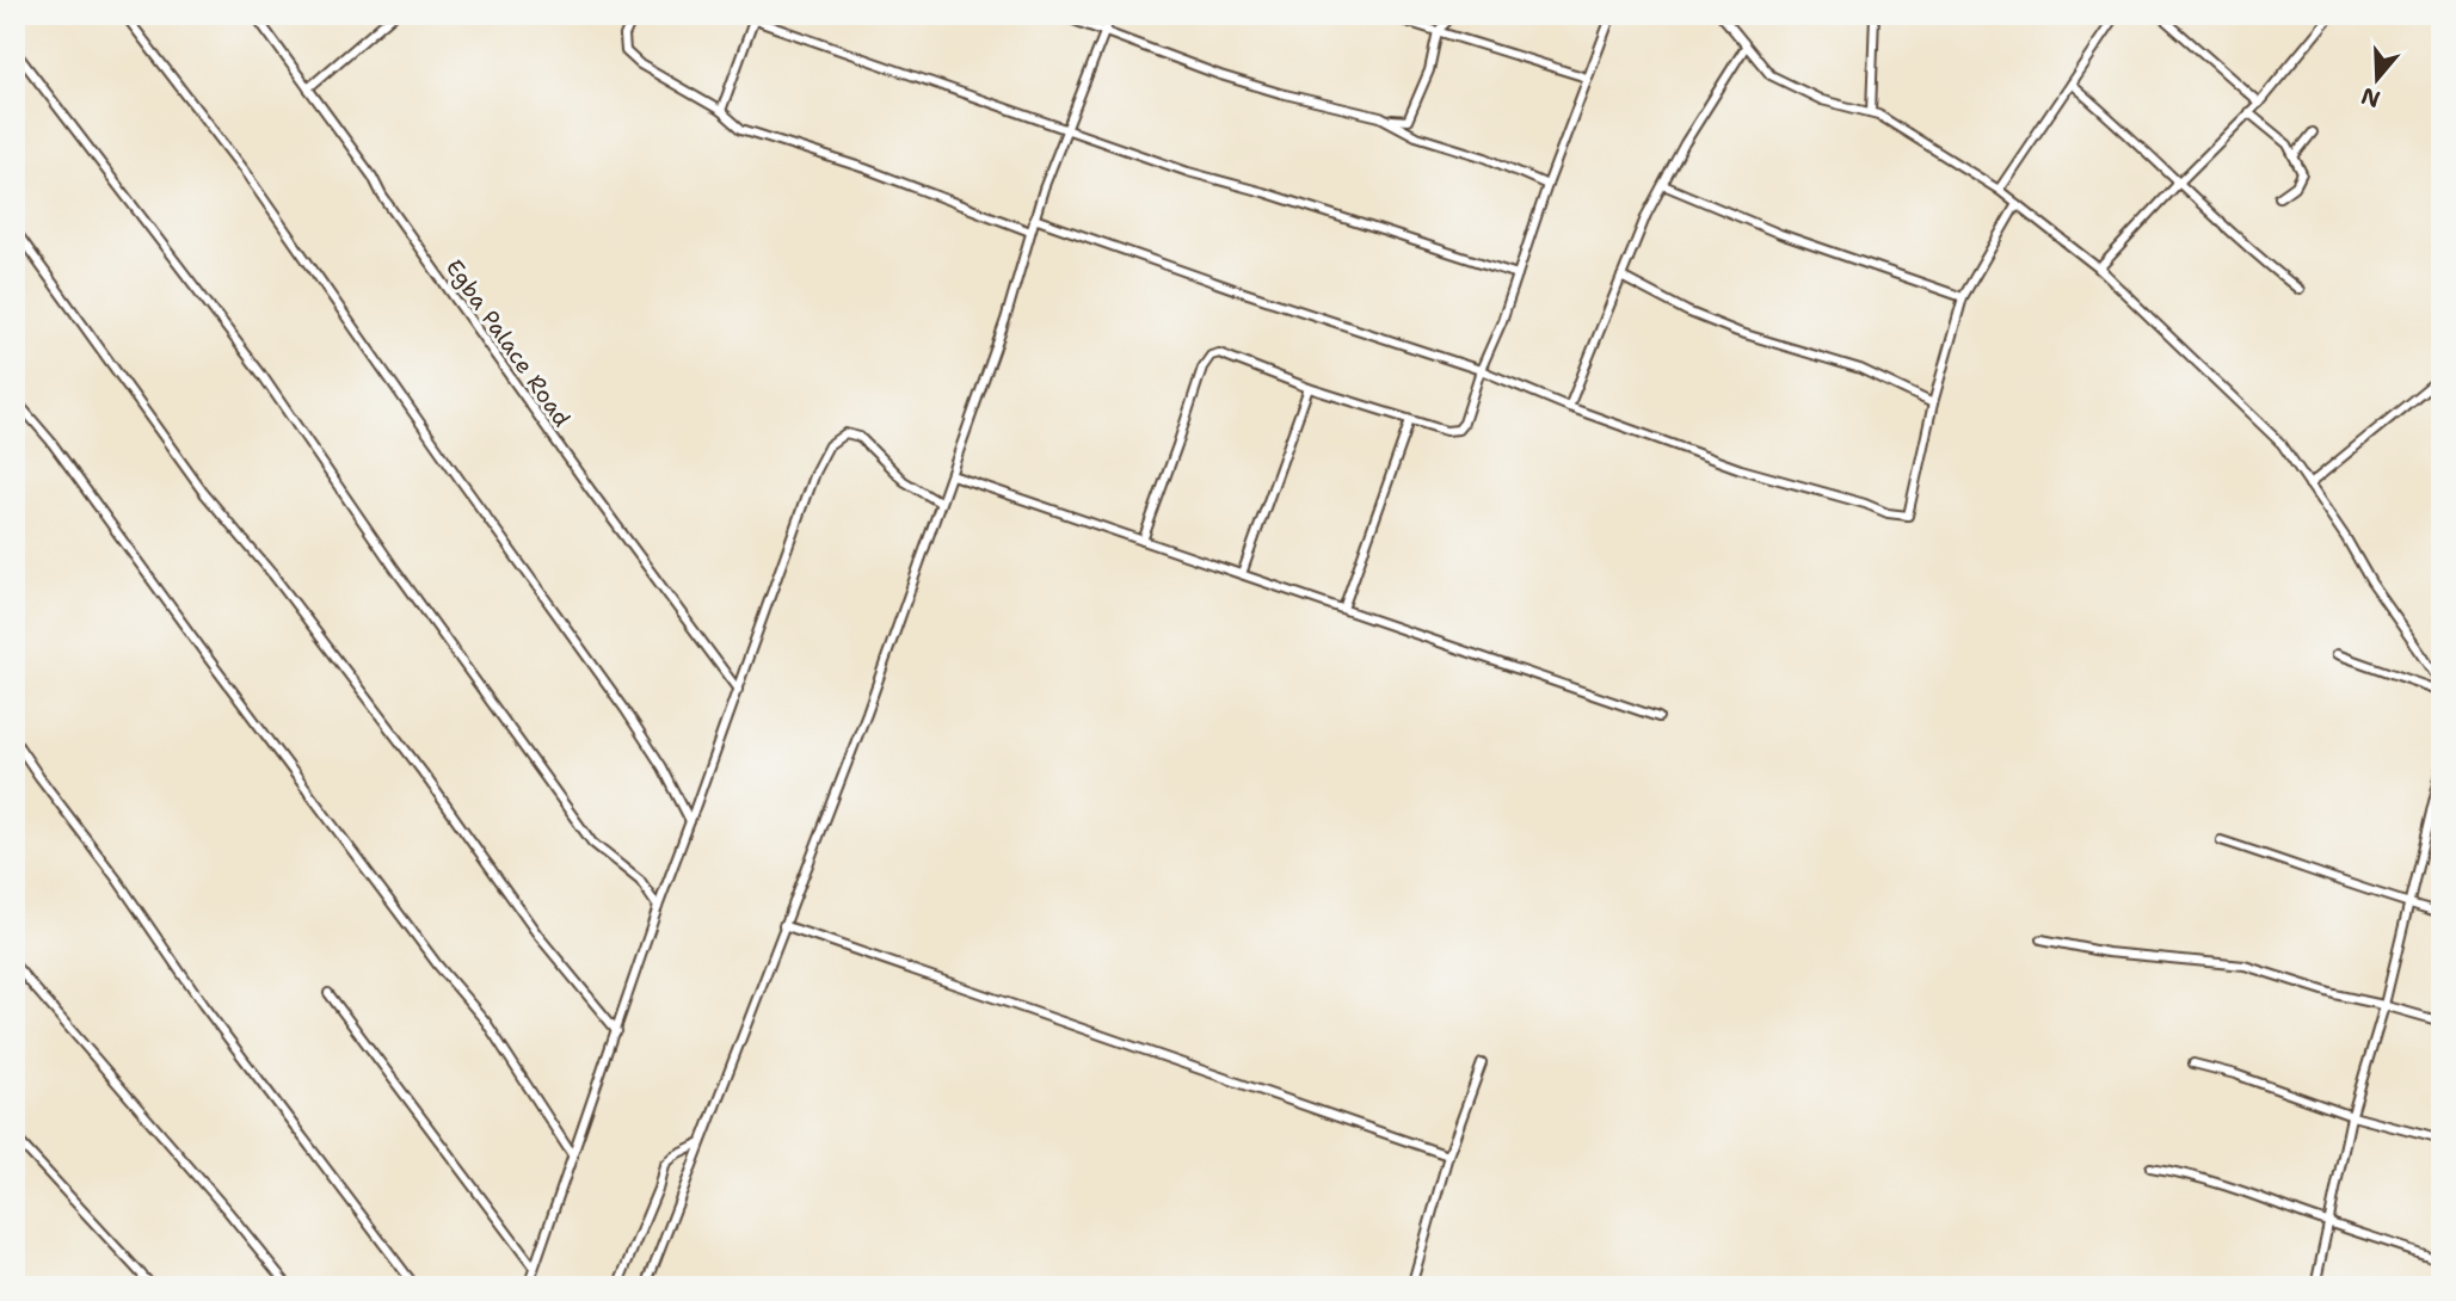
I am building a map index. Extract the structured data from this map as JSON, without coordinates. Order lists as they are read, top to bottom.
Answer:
{
  "streets": {
    "street": ["Egba Palace Road"]
  },
  "north": "bottom"
}
